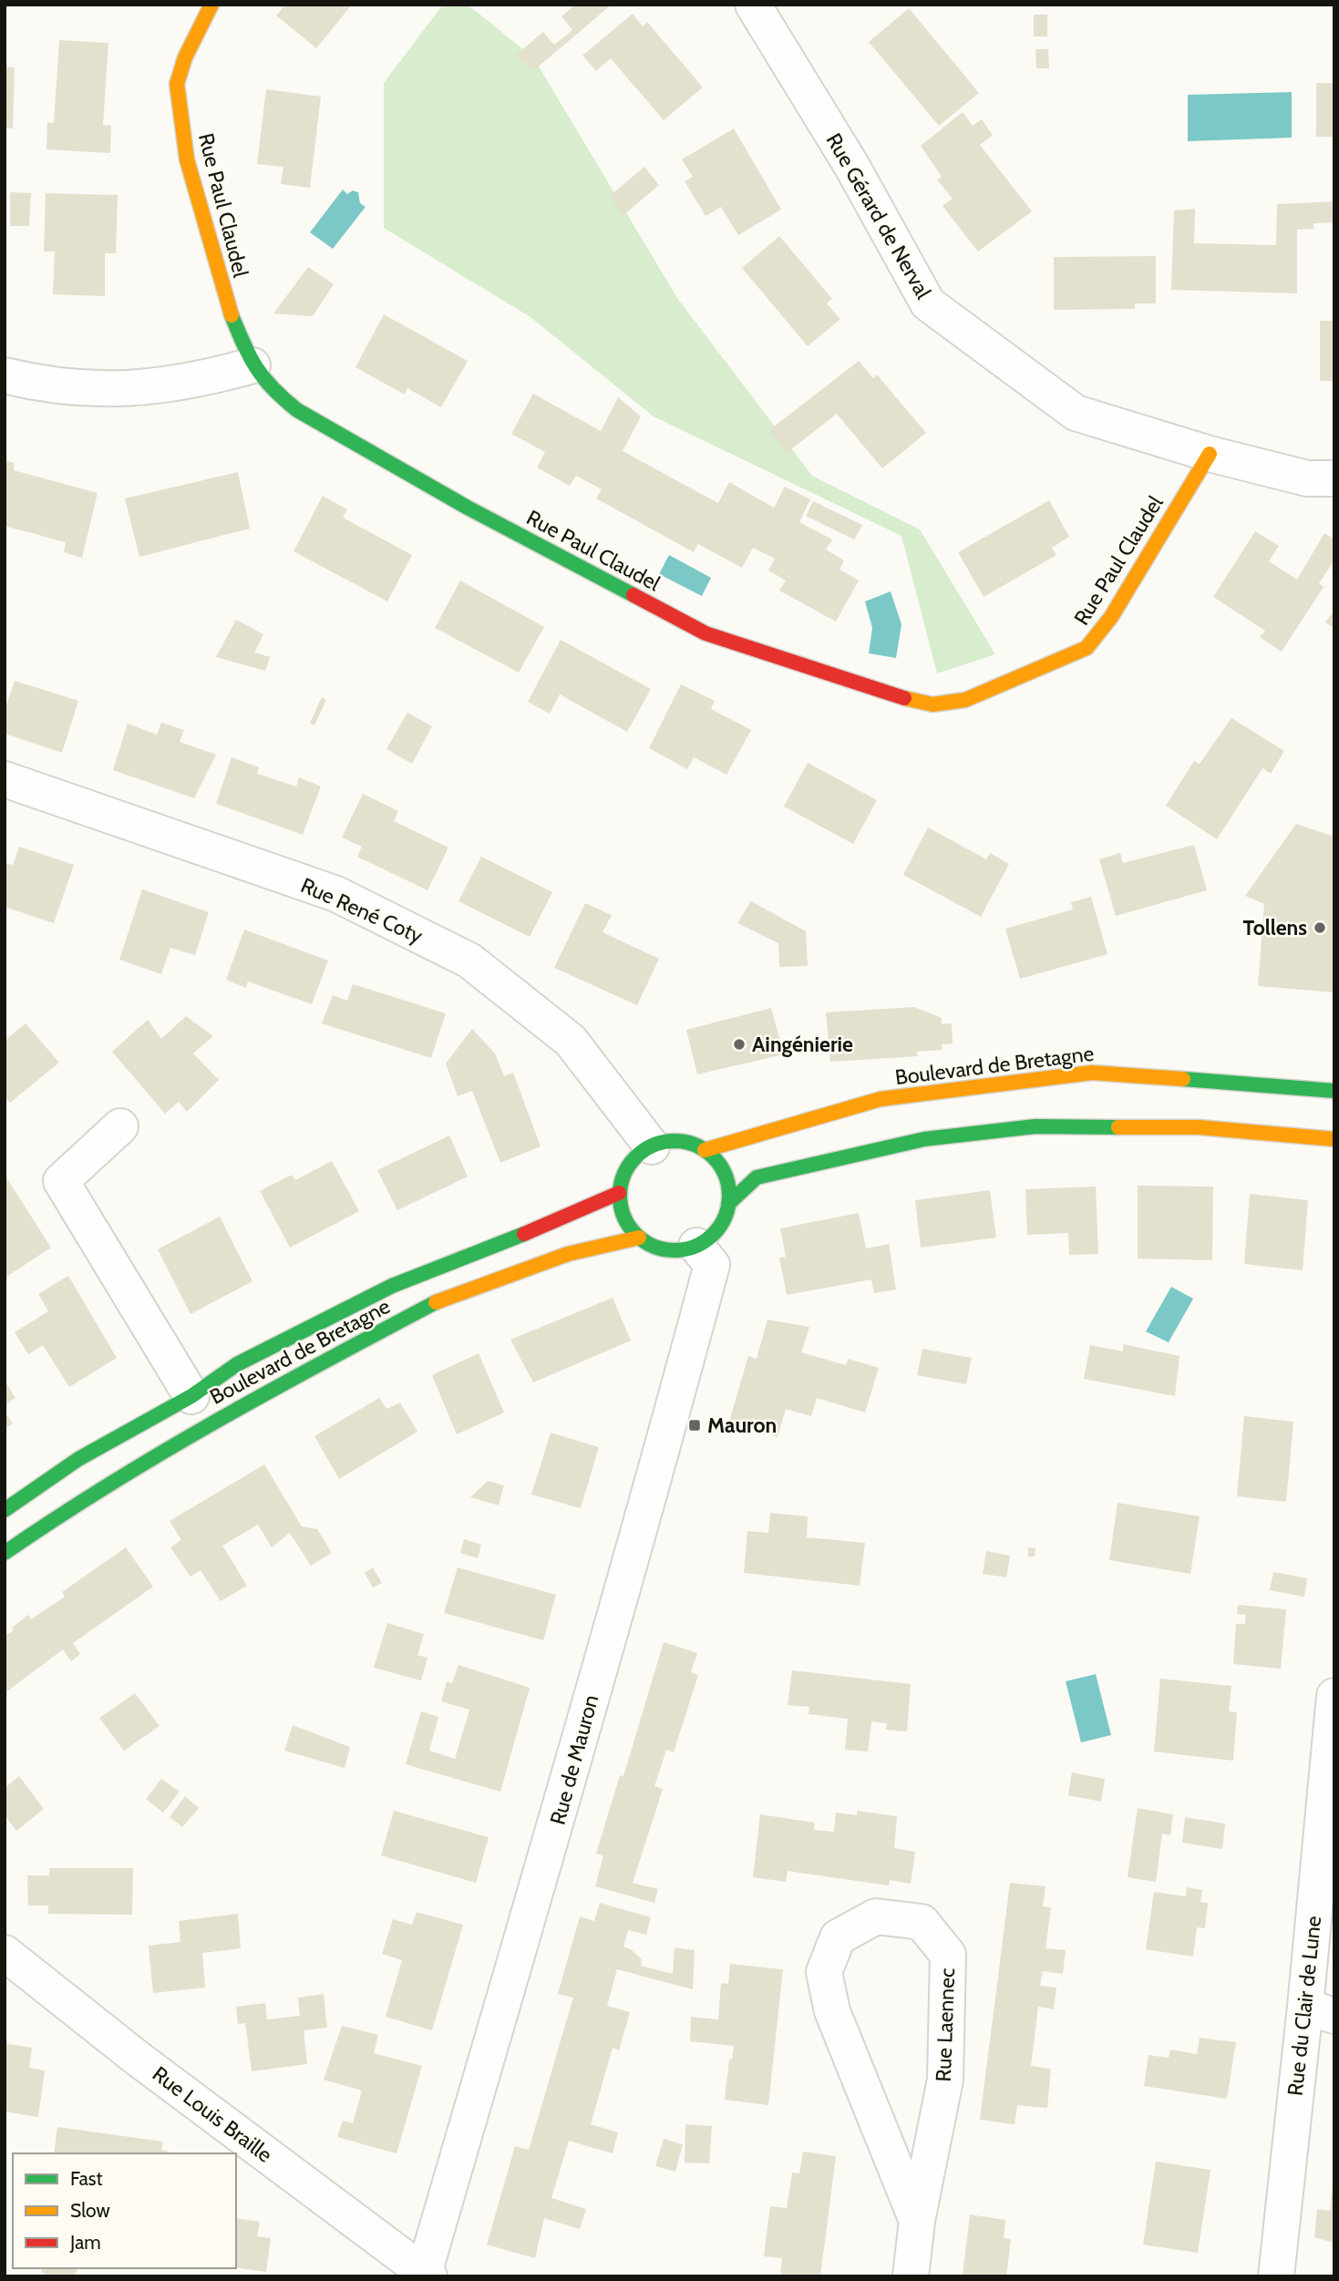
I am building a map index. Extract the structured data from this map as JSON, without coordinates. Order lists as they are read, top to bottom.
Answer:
{
  "streets": {
    "main road": ["Rue Paul Claudel", "Boulevard de Bretagne"],
    "street": [
      "Rue Gérard de Nerval",
      "Rue René Coty",
      "Rue de Mauron",
      "Rue du Clair de Lune",
      "Rue Laennec",
      "Rue Louis Braille"
    ]
  },
  "crossings": [
    ["Rue Paul Claudel", "Rue Gérard de Nerval"],
    ["Rue René Coty", "Boulevard de Bretagne"],
    ["Rue René Coty", "Rue de Mauron"],
    ["Boulevard de Bretagne", "Rue de Mauron"],
    ["Rue de Mauron", "Rue Louis Braille"]
  ],
  "places": {
    "other": ["Tollens", "Aingénierie"],
    "transit": ["Mauron"]
  },
  "legend": ["Fast", "Slow", "Jam"]
}
